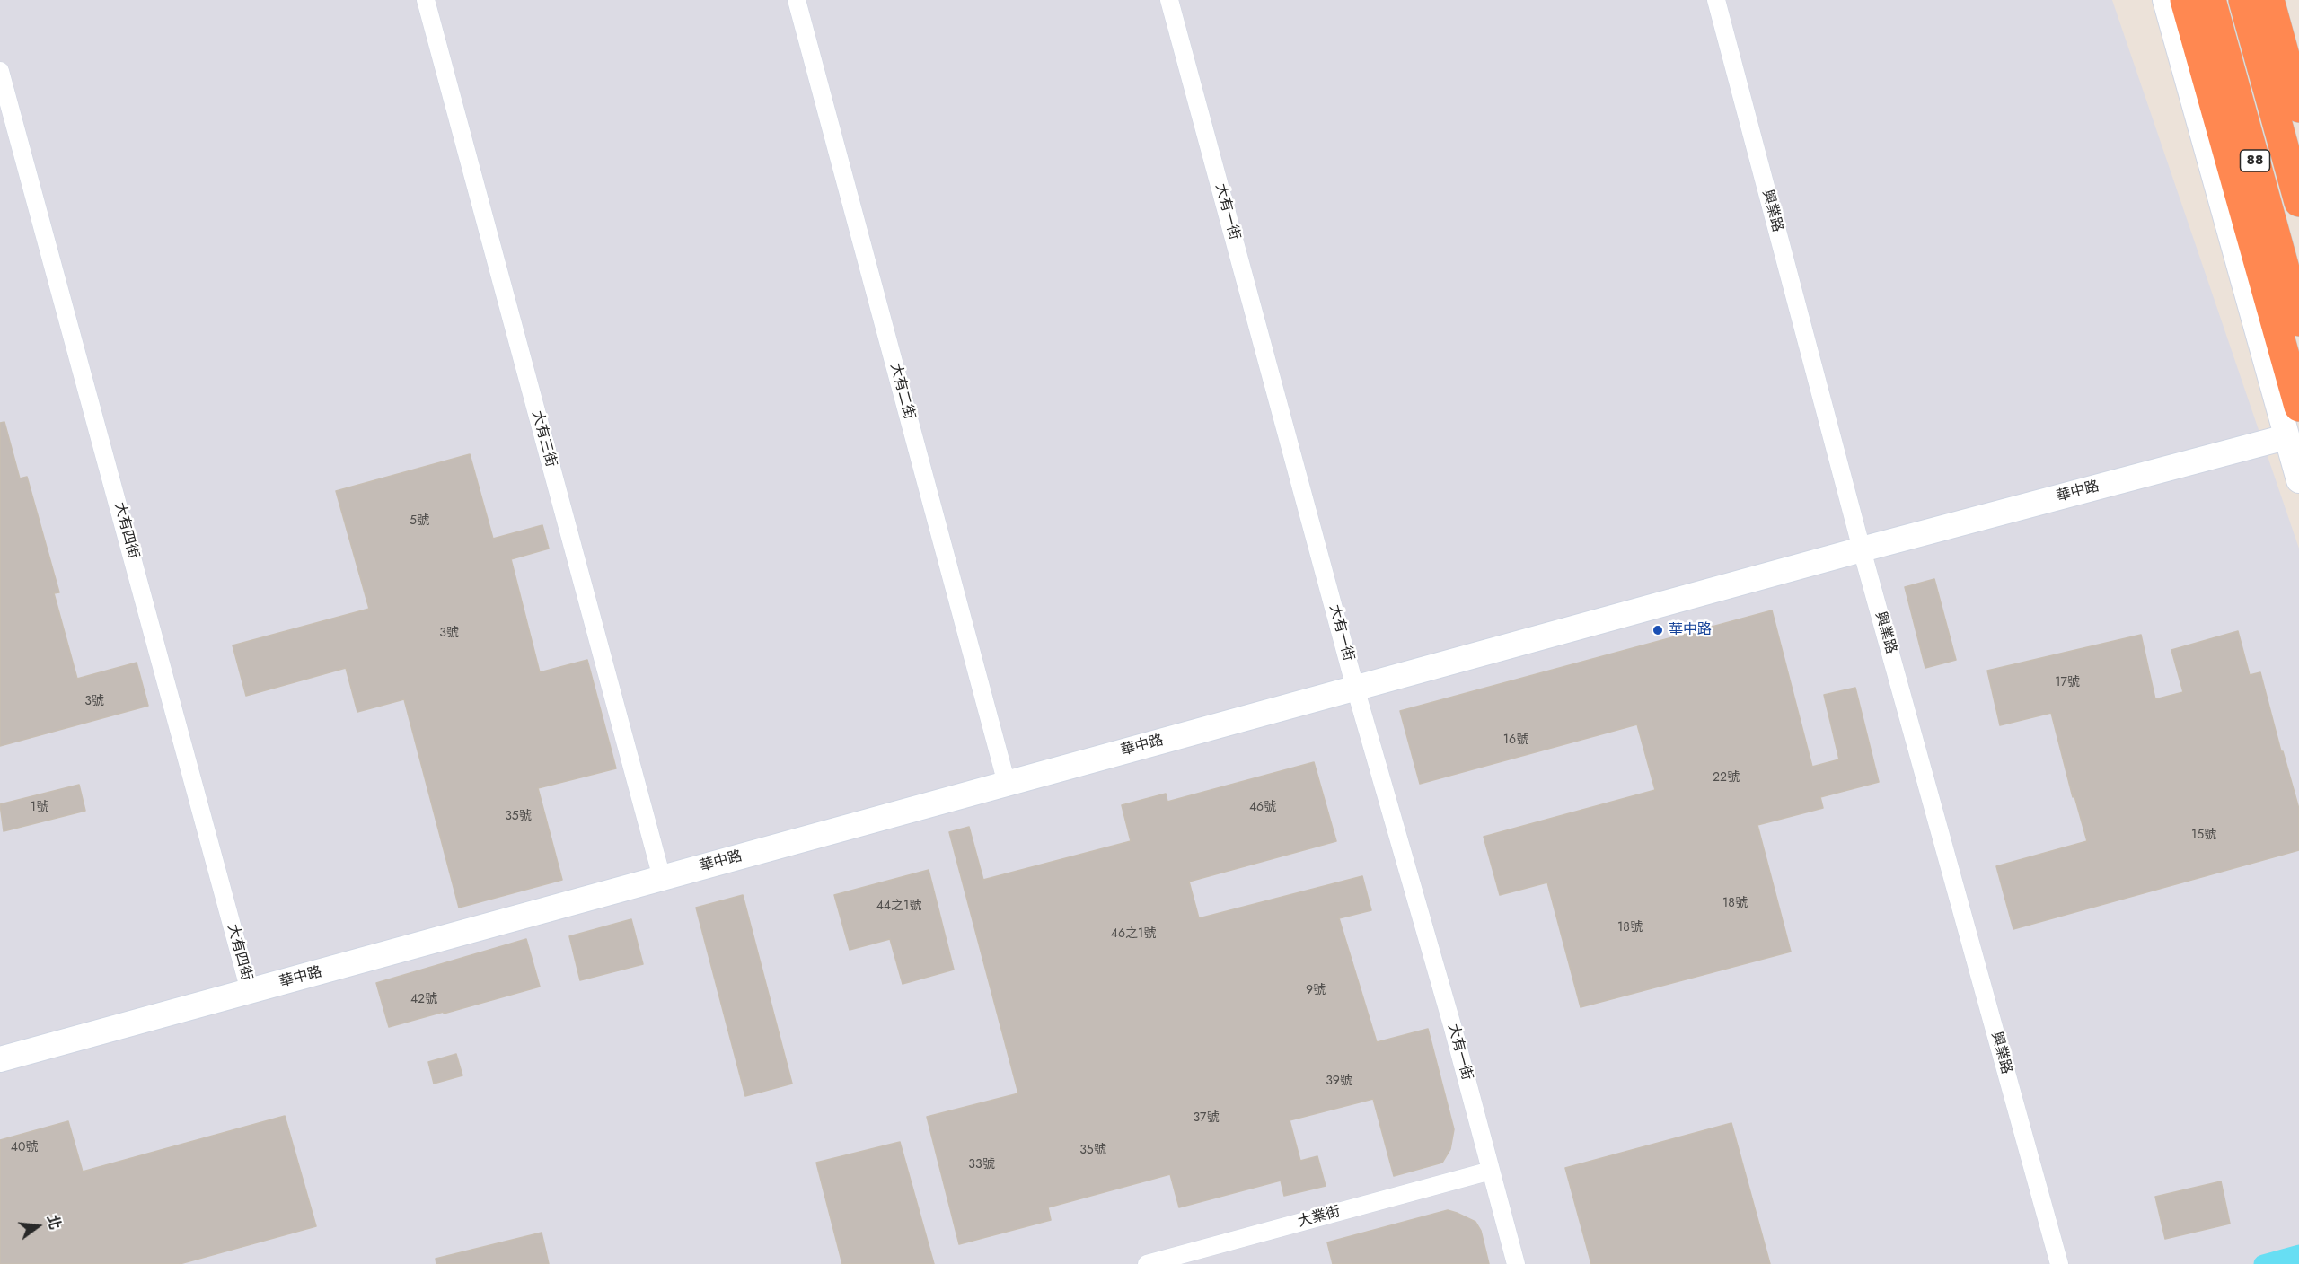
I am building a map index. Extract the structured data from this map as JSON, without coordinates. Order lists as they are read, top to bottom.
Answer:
{
  "streets": {
    "highway": ["88"],
    "street": [
      "興業路",
      "大有一街",
      "大有二街",
      "大有三街",
      "華中路",
      "大有四街",
      "大業街"
    ]
  },
  "crossings": [
    ["興業路", "華中路"],
    ["大有一街", "華中路"],
    ["大有一街", "大業街"],
    ["大有二街", "華中路"],
    ["大有三街", "華中路"],
    ["華中路", "大有四街"]
  ],
  "places": ["華中路"],
  "house_numbers": [
    "5號",
    "3號",
    "17號",
    "3號",
    "16號",
    "22號",
    "1號",
    "46號",
    "35號",
    "15號",
    "18號",
    "44之1號",
    "18號",
    "46之1號",
    "9號",
    "42號",
    "39號",
    "37號",
    "40號",
    "35號",
    "33號"
  ],
  "north": "right"
}
